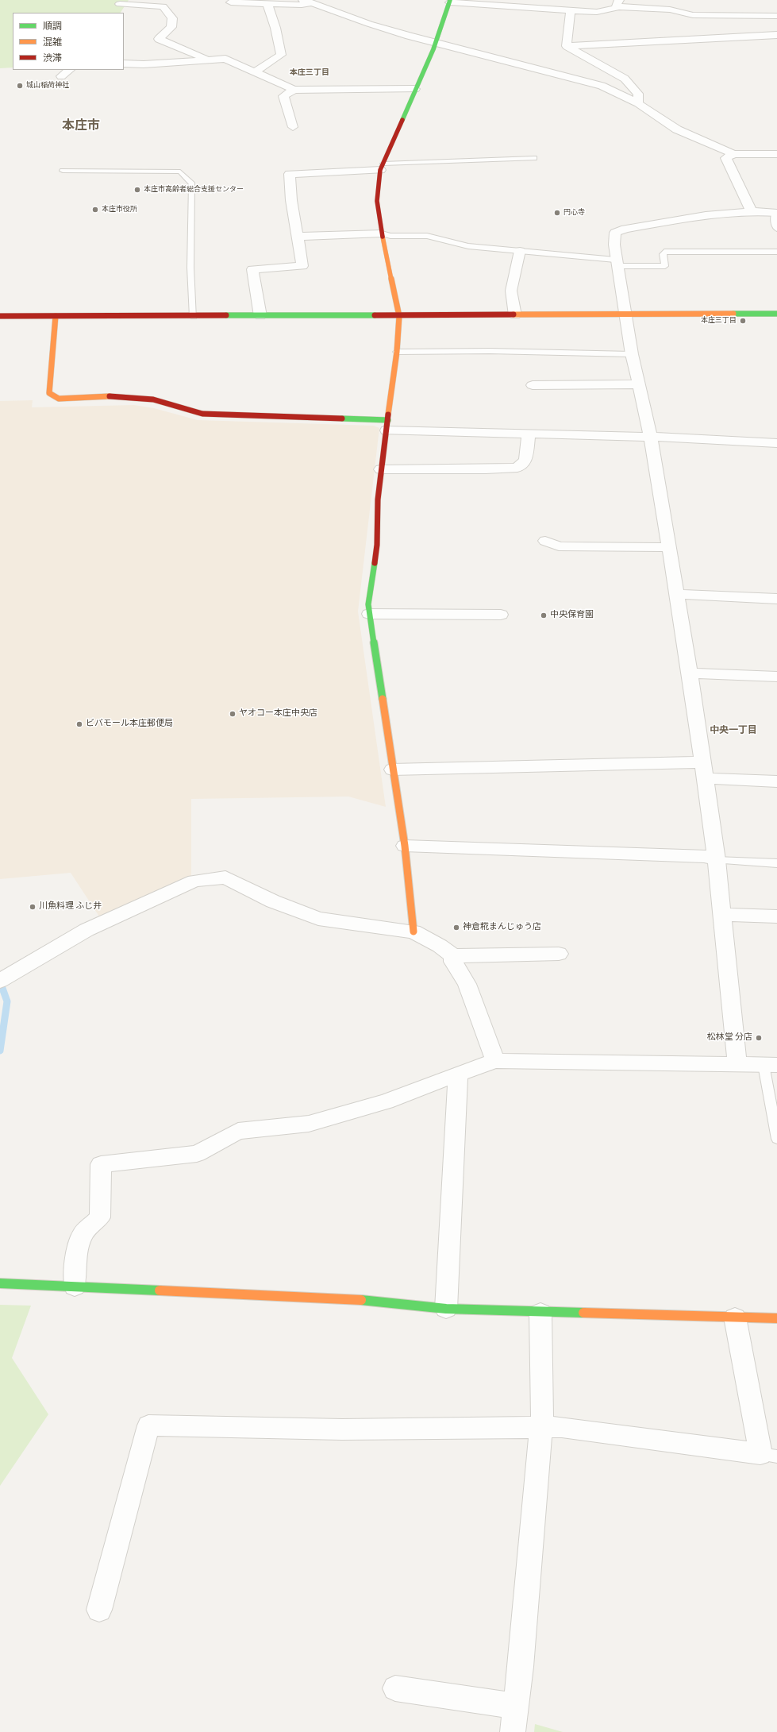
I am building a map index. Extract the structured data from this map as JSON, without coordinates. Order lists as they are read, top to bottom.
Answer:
{
  "districts": ["本庄三丁目", "本庄市", "中央一丁目"],
  "places": [
    "城山稲荷神社",
    "本庄市高齢者総合支援センター",
    "本庄市役所",
    "円心寺",
    "本庄三丁目",
    "中央保育園",
    "ヤオコー本庄中央店",
    "ビバモール本庄郵便局",
    "川魚料理 ふじ井",
    "神倉糀まんじゅう店",
    "松林堂 分店"
  ],
  "legend": ["順調", "混雑", "渋滞"]
}
